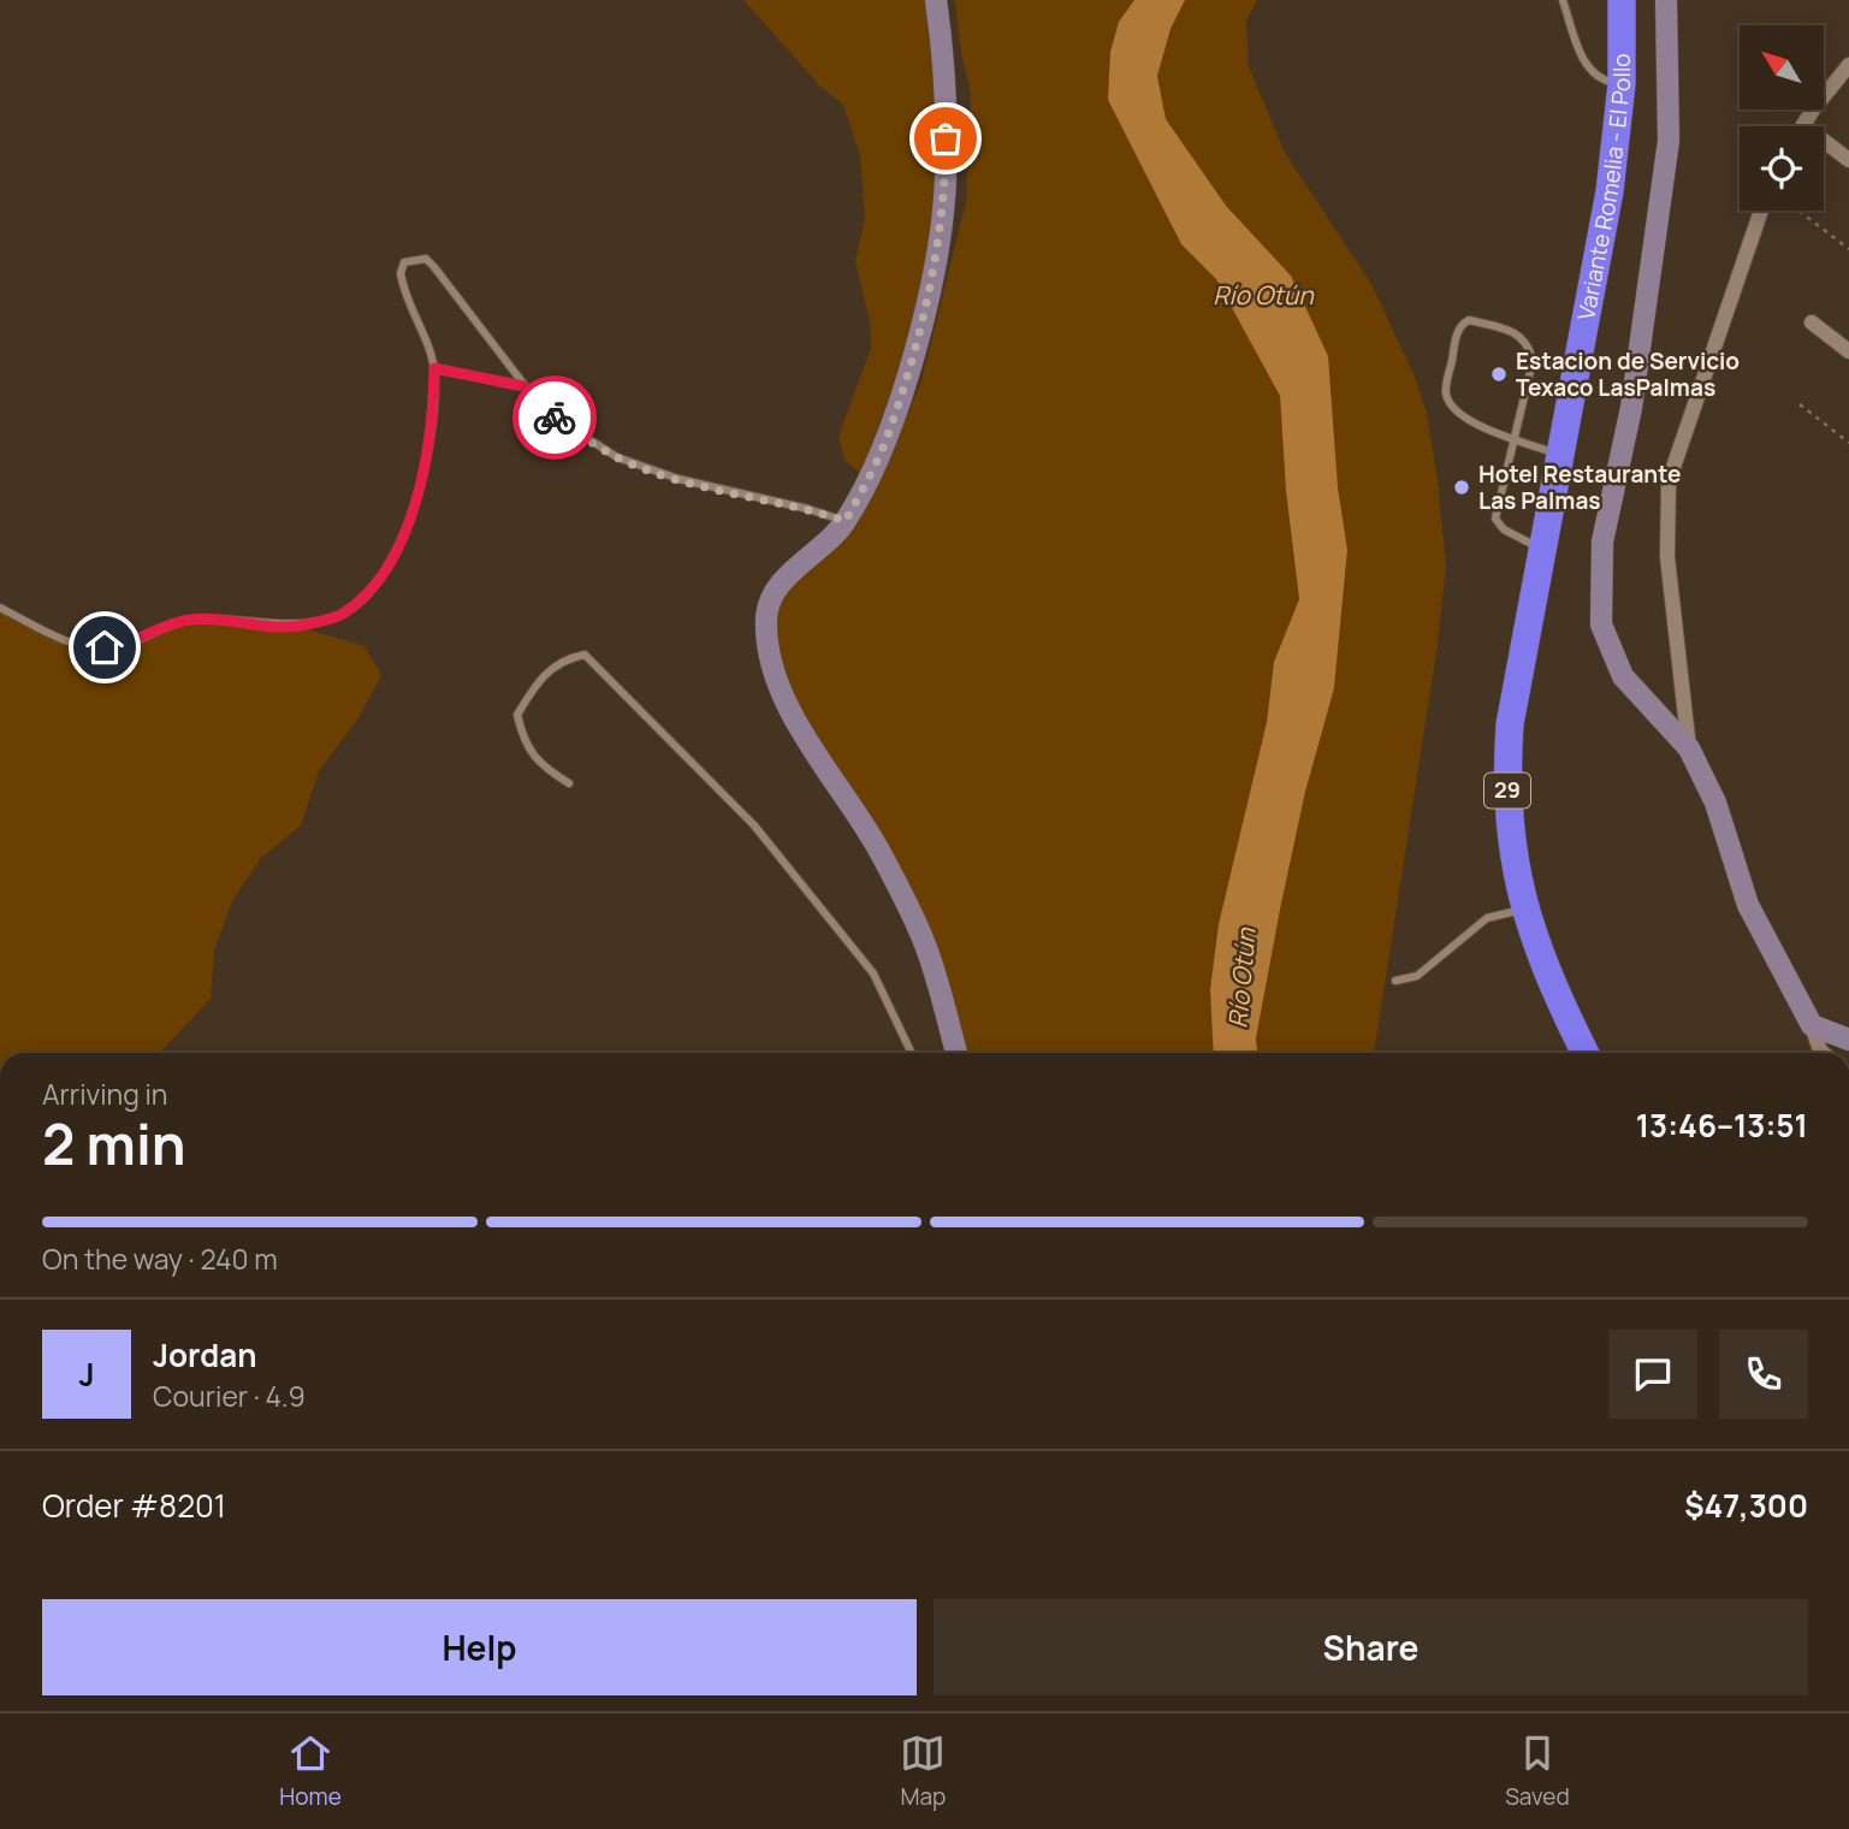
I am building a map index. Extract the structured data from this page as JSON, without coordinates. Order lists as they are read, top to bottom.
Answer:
{
  "streets": {
    "highway": ["Variante Romelia - El Pollo", "29"]
  },
  "water": ["Río Otún"],
  "places": ["Estacion de Servicio Texaco LasPalmas", "Hotel Restaurante Las Palmas"],
  "north": "top left",
  "page": {
    "heading": ["2 min", "Arriving in", "13:46–13:51"],
    "panel": [
      "Jordan",
      "Courier · 4.9",
      "Order #8201",
      "$47,300"
    ],
    "bar": "On the way · 240 m",
    "round": "J",
    "buttons": ["Help", "Share"],
    "tabs": ["Home", "Map", "Saved"]
  }
}
